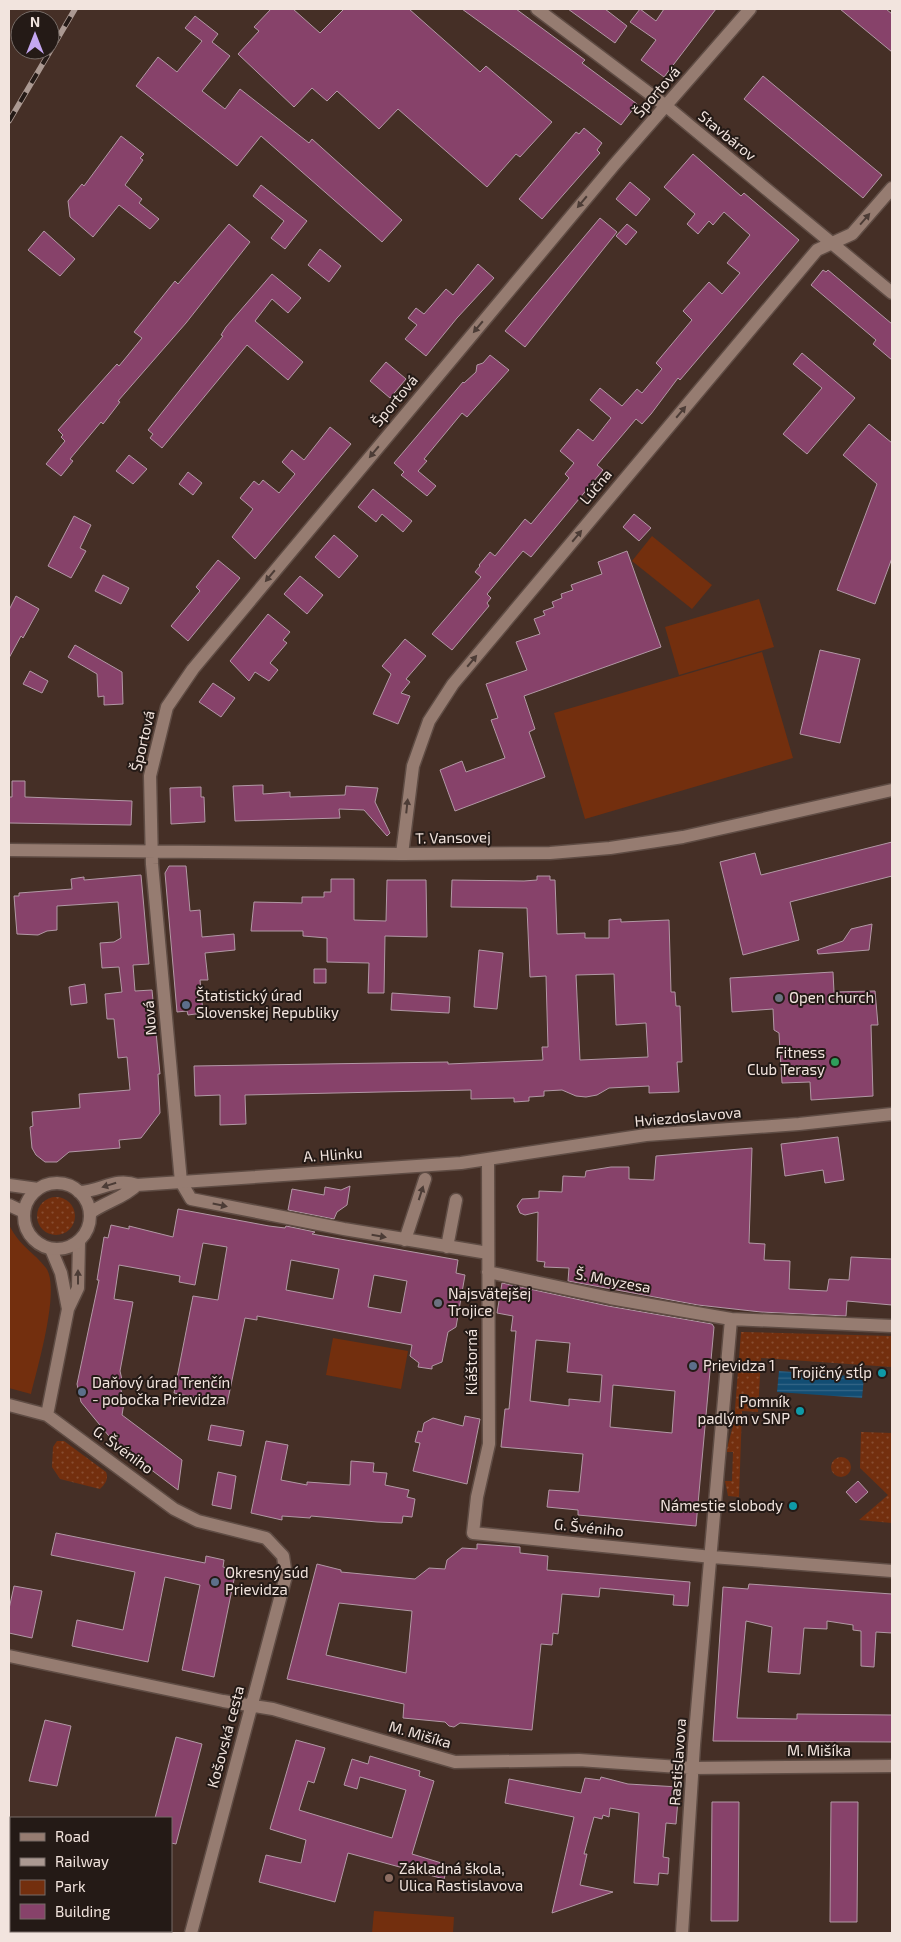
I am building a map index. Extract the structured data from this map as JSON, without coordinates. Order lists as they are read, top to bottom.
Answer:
{
  "streets": {
    "street": [
      "Športová",
      "Stavbárov",
      "Lúčna",
      "T. Vansovej",
      "Nová",
      "Hviezdoslavova",
      "A. Hlinku",
      "Š. Moyzesa",
      "Kláštorná",
      "G. Švéniho",
      "M. Mišíka",
      "Košovská cesta",
      "Rastislavova"
    ]
  },
  "crossings": [
    ["Športová", "Stavbárov"],
    ["Športová", "T. Vansovej"],
    ["Športová", "Nová"],
    ["Stavbárov", "Lúčna"],
    ["Lúčna", "T. Vansovej"],
    ["T. Vansovej", "Nová"],
    ["Nová", "A. Hlinku"],
    ["Hviezdoslavova", "A. Hlinku"],
    ["Hviezdoslavova", "Kláštorná"],
    ["A. Hlinku", "Kláštorná"],
    ["Š. Moyzesa", "Kláštorná"],
    ["Kláštorná", "G. Švéniho"],
    ["G. Švéniho", "Košovská cesta"],
    ["G. Švéniho", "Rastislavova"],
    ["M. Mišíka", "Košovská cesta"],
    ["M. Mišíka", "Rastislavova"]
  ],
  "one_way": ["Športová", "Lúčna"],
  "places": [
    "Open church",
    "Štatistický úrad Slovenskej Republiky",
    "Fitness Club Terasy",
    "Najsvätejšej Trojice",
    "Prievidza 1",
    "Trojičný stĺp",
    "Daňový úrad Trenčín - pobočka Prievidza",
    "Pomník padlým v SNP",
    "Námestie slobody",
    "Okresný súd Prievidza",
    "Základná škola, Ulica Rastislavova"
  ],
  "legend": [
    "Road",
    "Railway",
    "Park",
    "Building"
  ],
  "north": "top"
}
